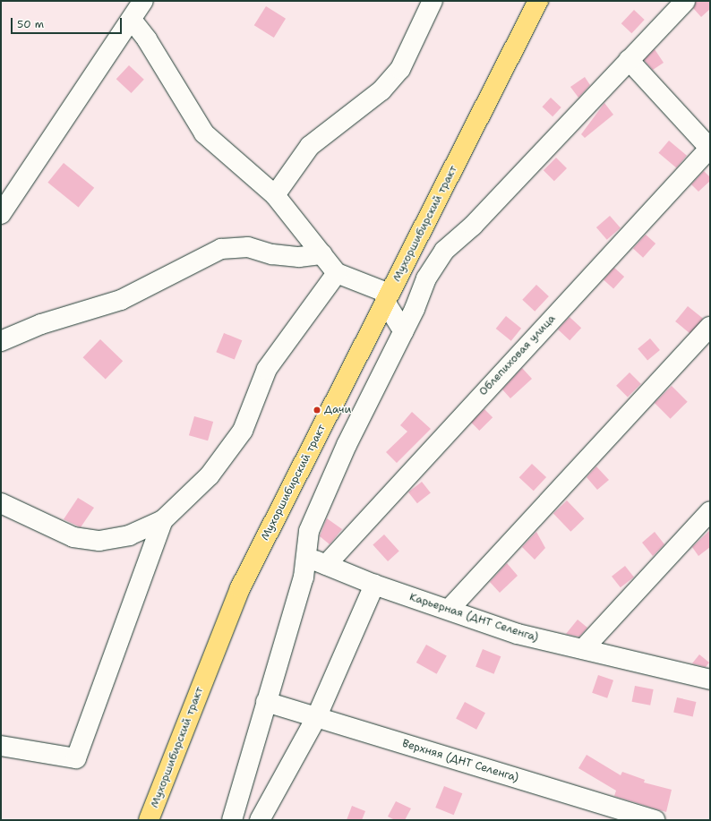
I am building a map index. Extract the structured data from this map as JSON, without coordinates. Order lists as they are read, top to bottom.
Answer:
{
  "streets": {
    "main road": ["Мухоршибирский тракт"],
    "street": ["Облепиховая улица", "Карьерная (ДНТ Селенга)", "Верхняя (ДНТ Селенга)"]
  },
  "crossings": [
    ["Облепиховая улица", "Карьерная (ДНТ Селенга)"]
  ],
  "places": ["Дачи"],
  "scale_bar": "50 m"
}
